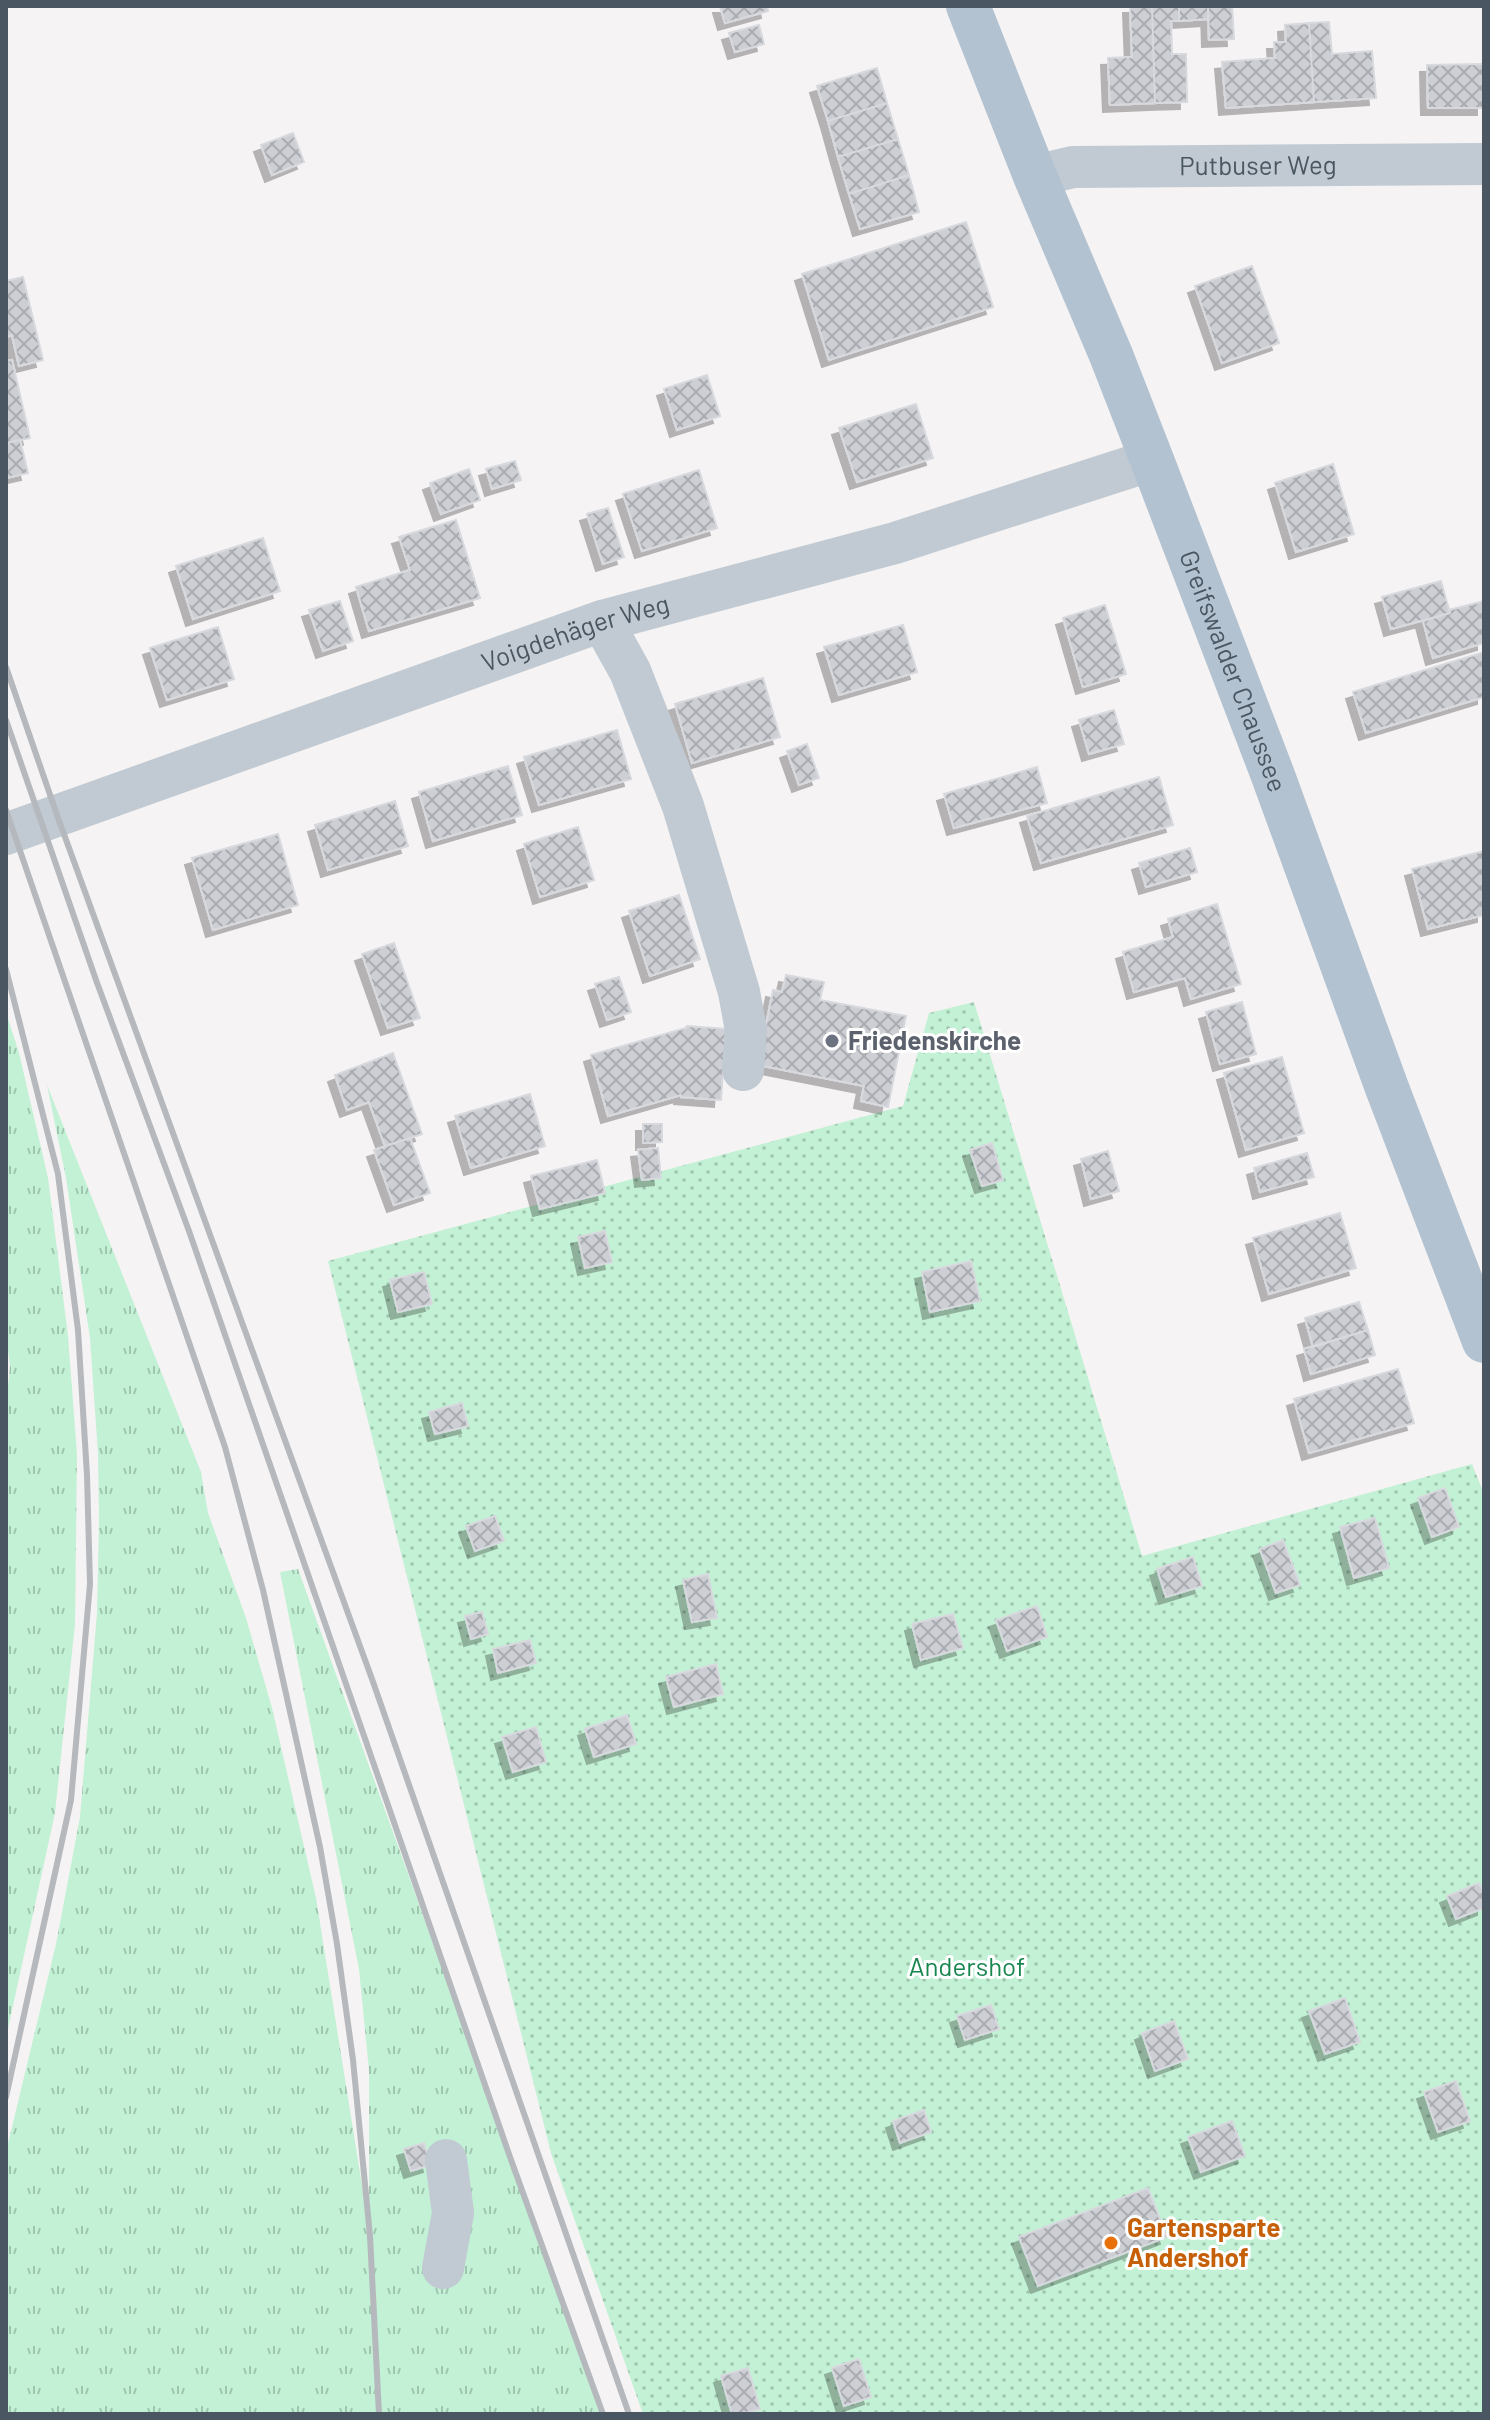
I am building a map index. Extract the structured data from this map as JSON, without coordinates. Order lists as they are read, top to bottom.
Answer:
{
  "streets": {
    "main road": ["Greifswalder Chaussee"],
    "street": ["Putbuser Weg", "Voigdehäger Weg"]
  },
  "crossings": [
    ["Putbuser Weg", "Greifswalder Chaussee"],
    ["Voigdehäger Weg", "Greifswalder Chaussee"]
  ],
  "parks": ["Andershof"],
  "places": ["Friedenskirche", "Gartensparte Andershof"]
}
